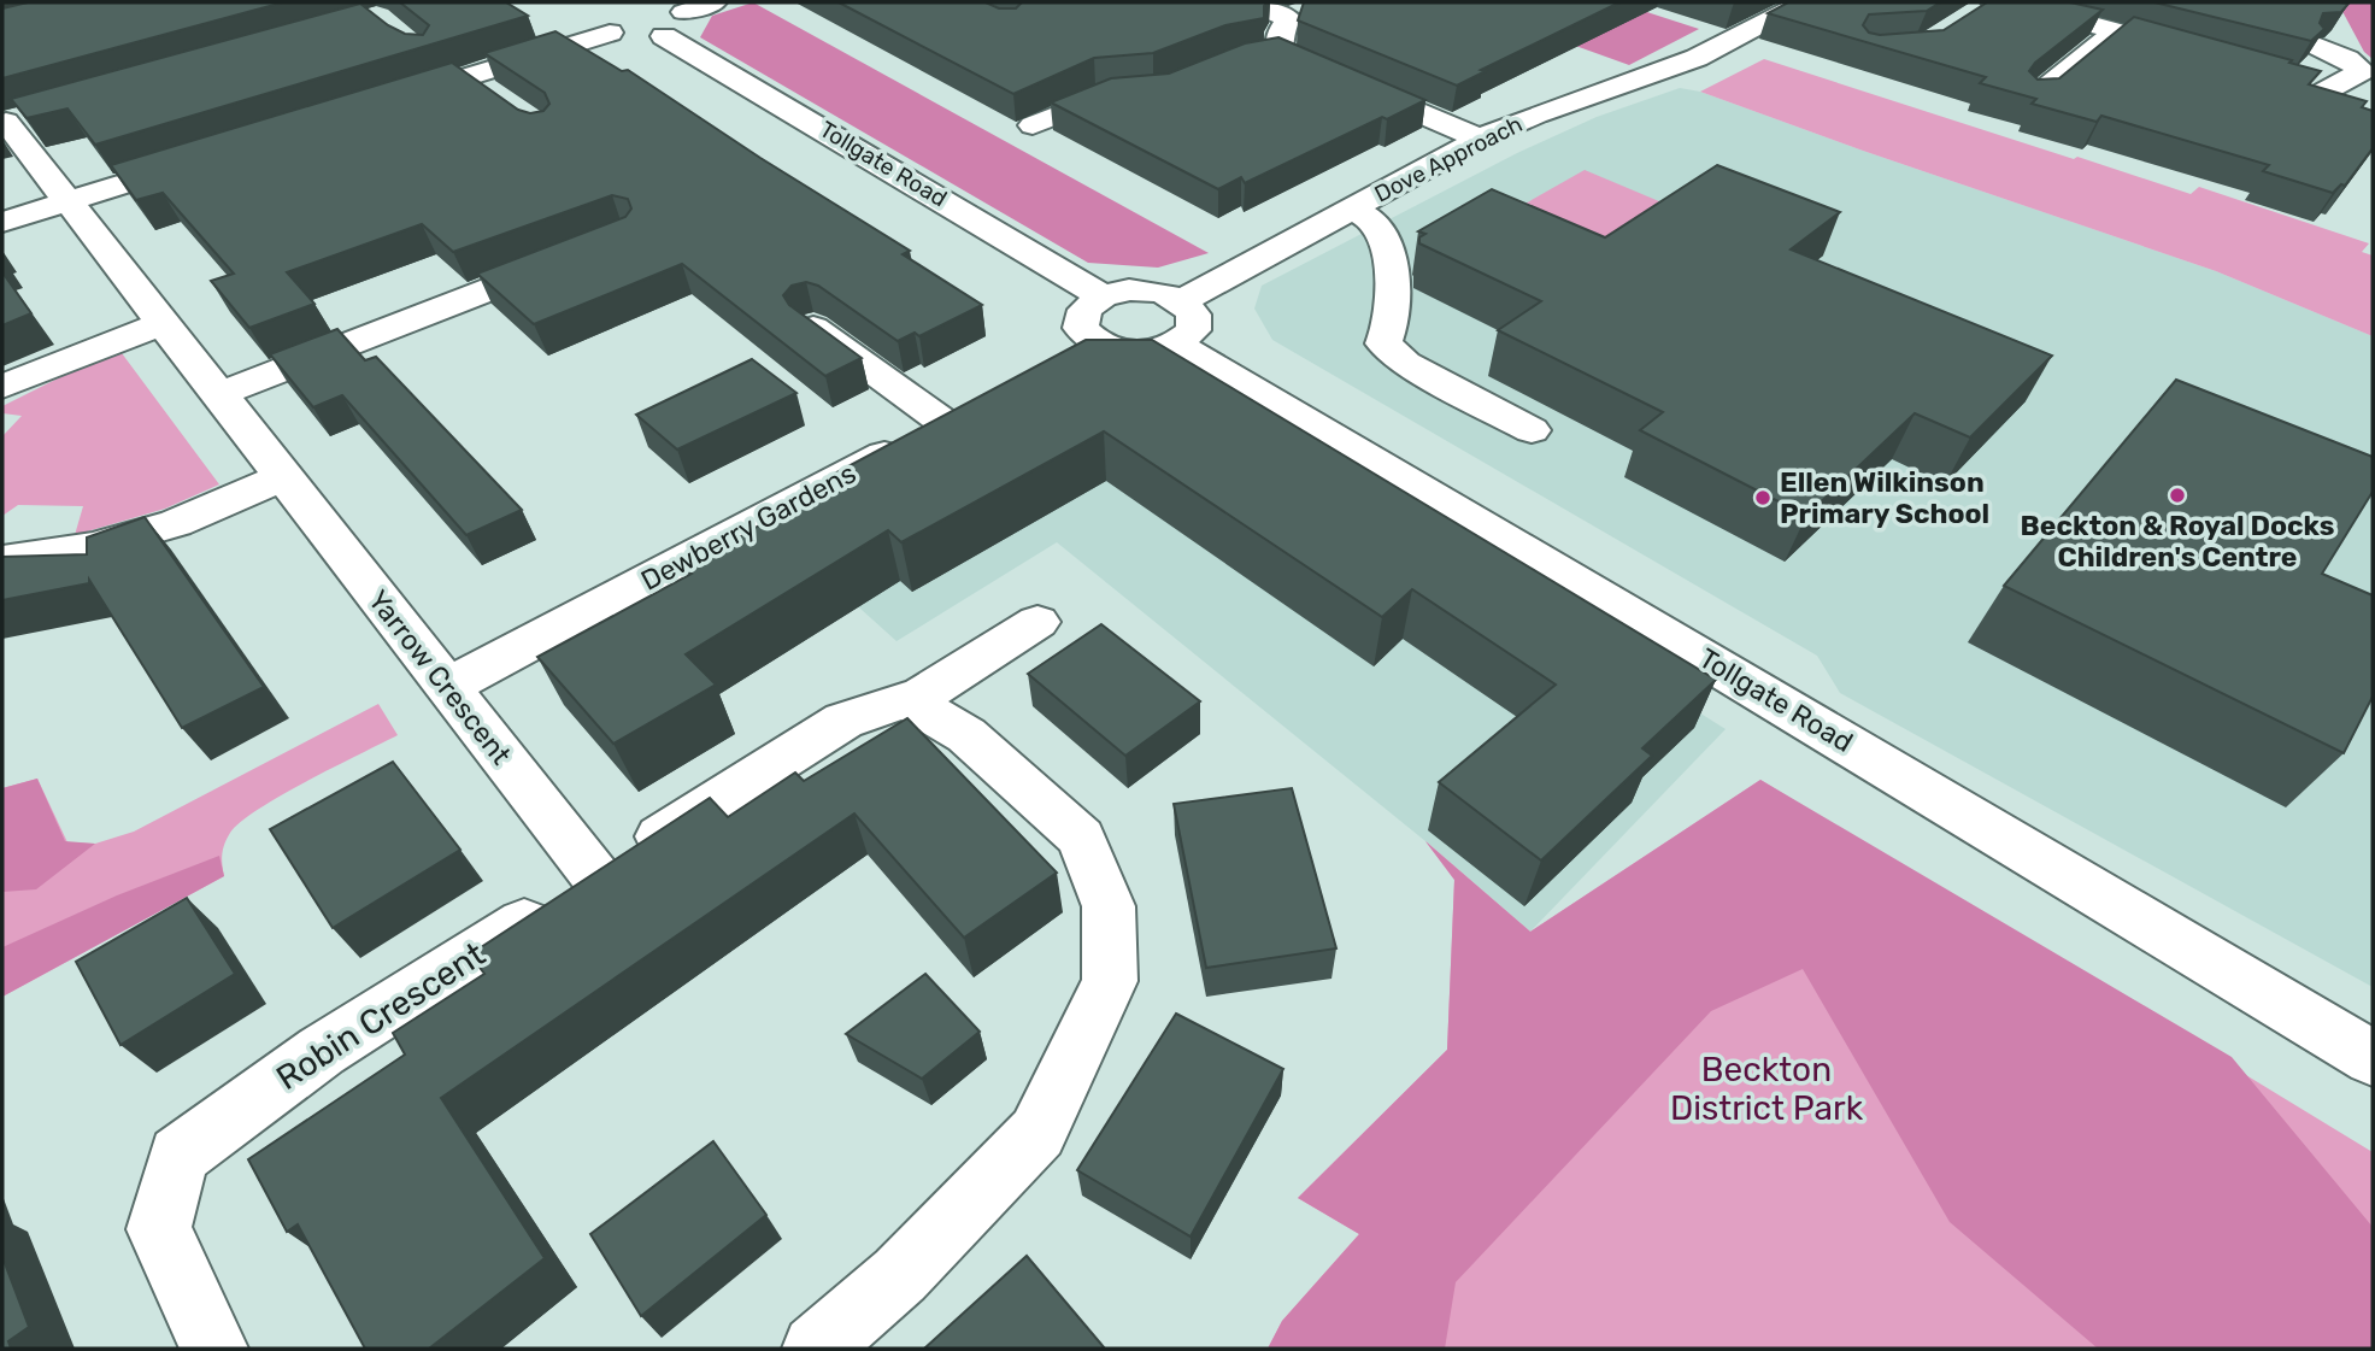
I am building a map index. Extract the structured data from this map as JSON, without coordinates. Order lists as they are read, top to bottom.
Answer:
{
  "streets": {
    "street": [
      "Dove Approach",
      "Tollgate Road",
      "Dewberry Gardens",
      "Yarrow Crescent",
      "Robin Crescent"
    ]
  },
  "crossings": [
    ["Dove Approach", "Tollgate Road"],
    ["Dewberry Gardens", "Yarrow Crescent"],
    ["Yarrow Crescent", "Robin Crescent"]
  ],
  "parks": ["Beckton District Park"],
  "places": ["Beckton & Royal Docks Children's Centre", "Ellen Wilkinson Primary School"]
}
